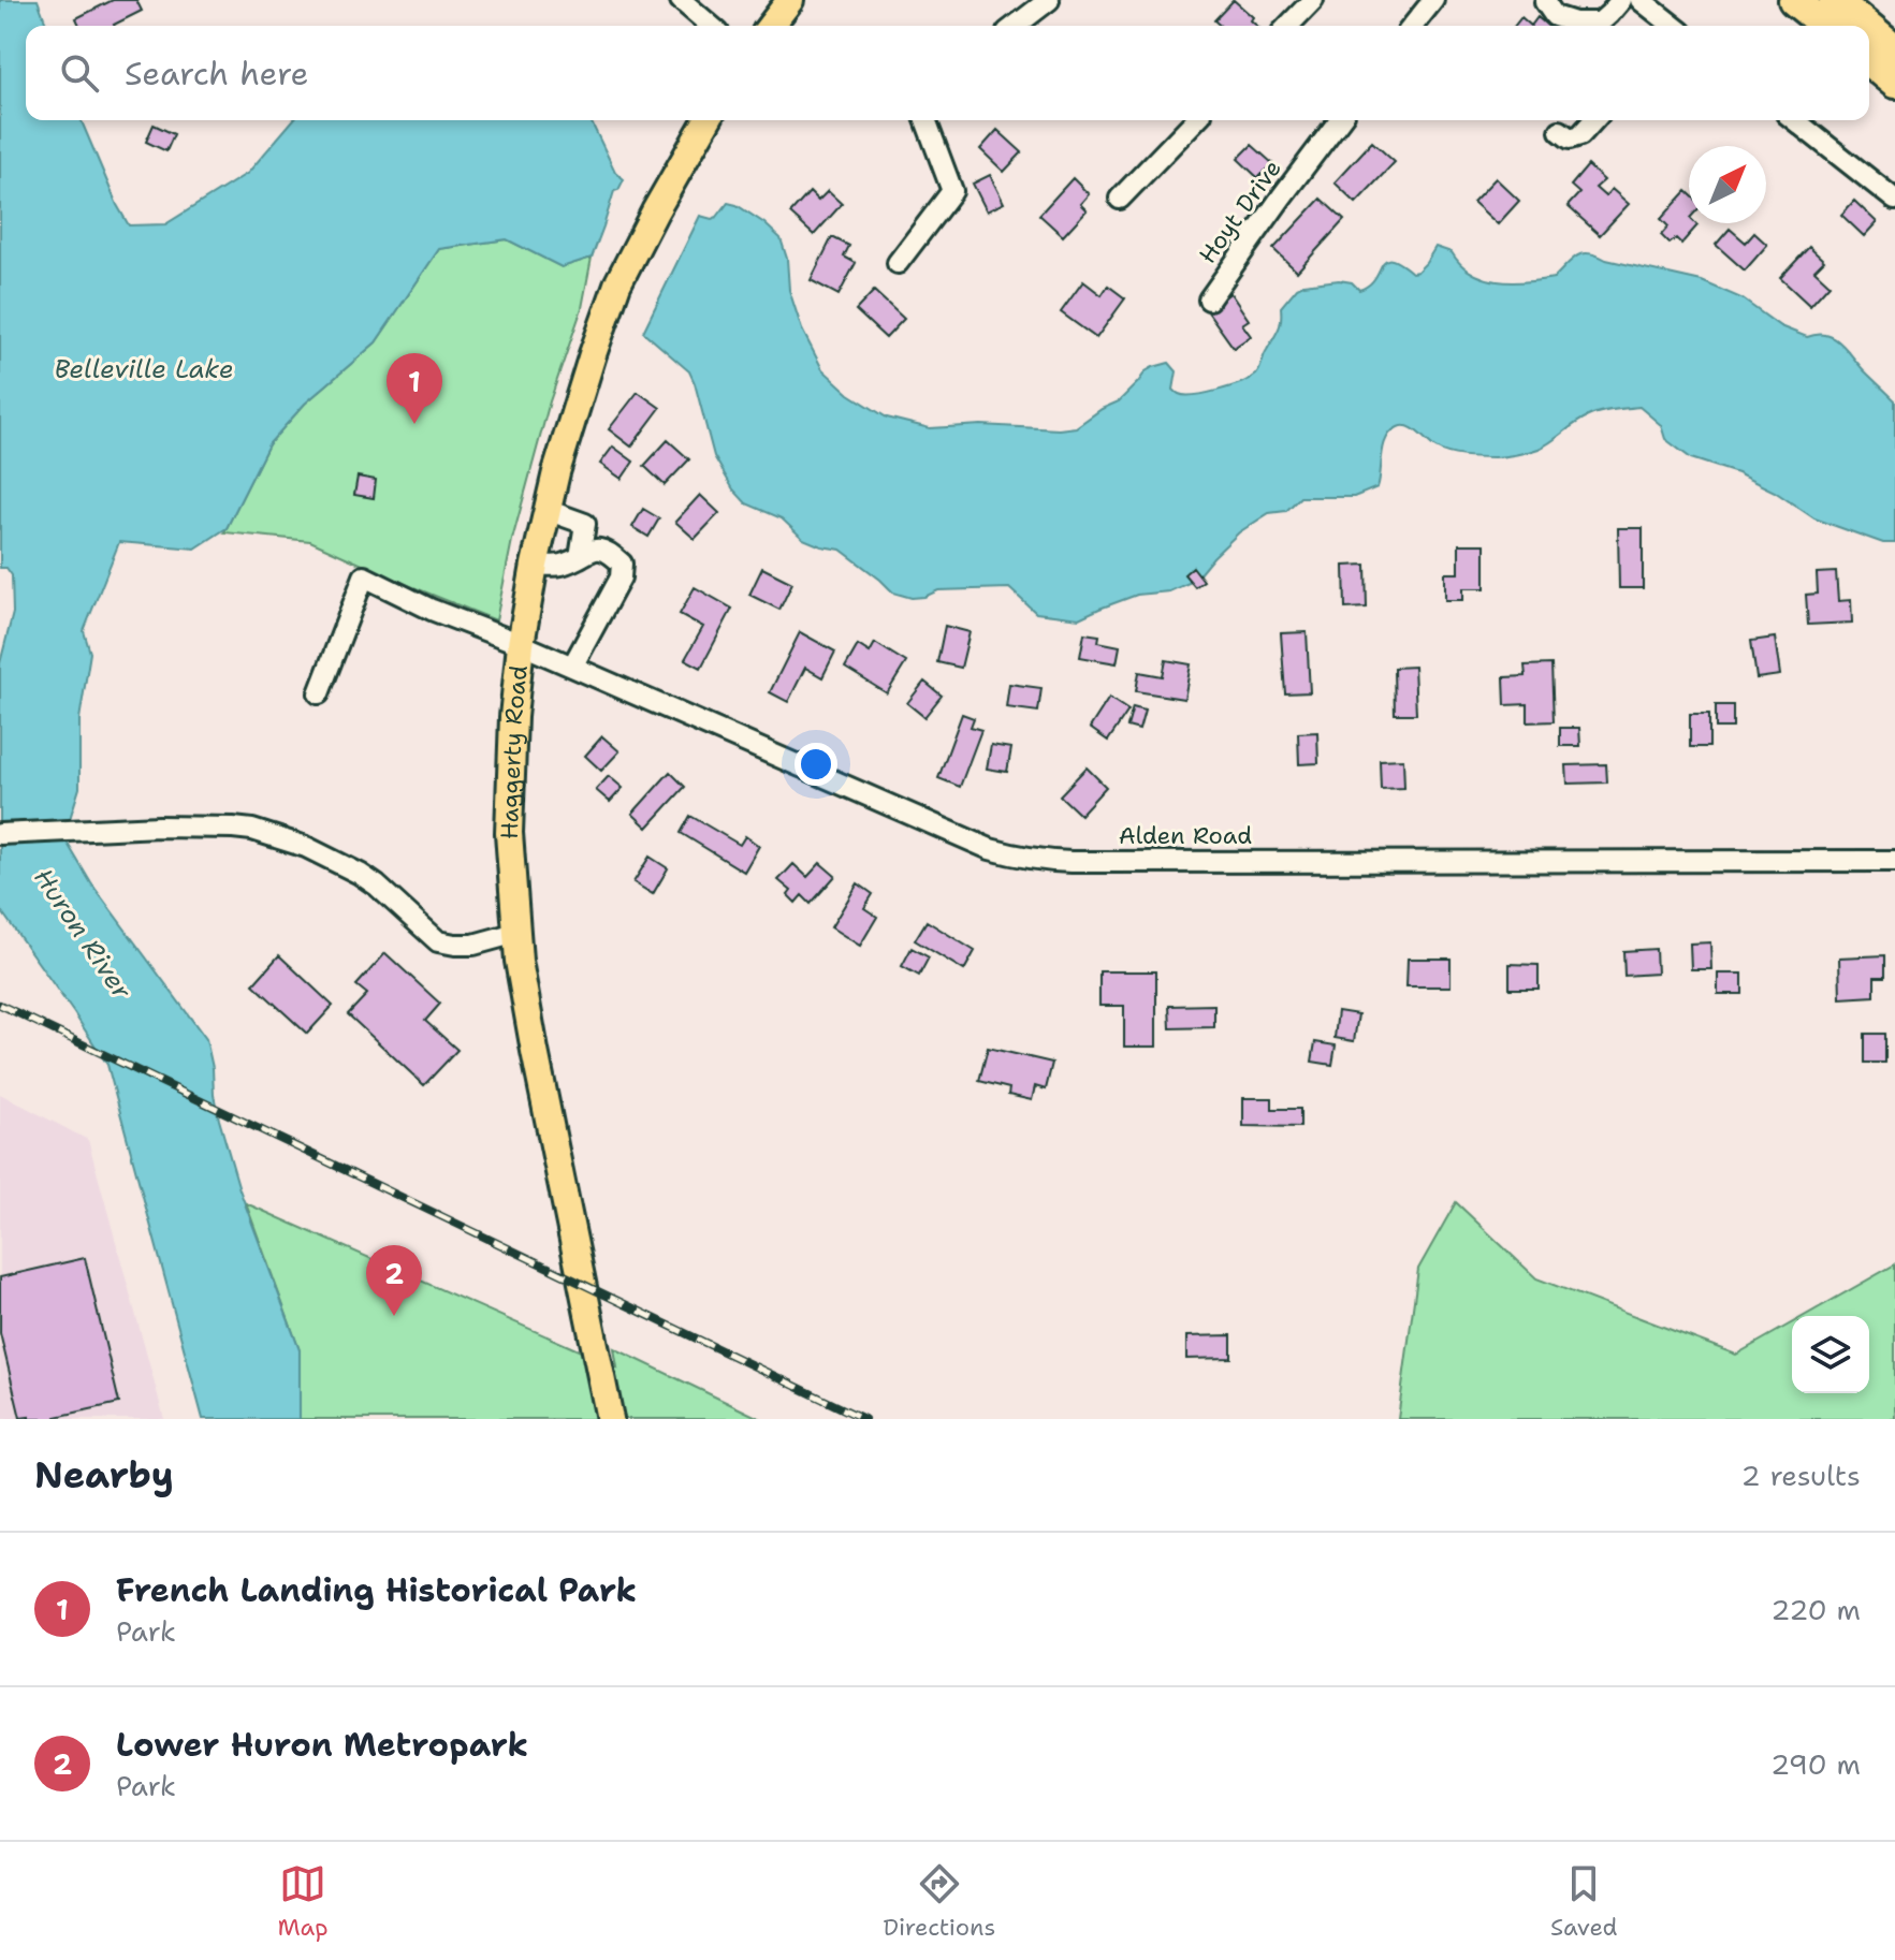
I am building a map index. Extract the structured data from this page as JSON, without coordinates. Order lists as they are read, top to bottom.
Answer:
{
  "streets": {
    "main road": ["Haggerty Road"],
    "street": ["Hoyt Drive", "Alden Road"]
  },
  "crossings": [
    ["Haggerty Road", "Alden Road"]
  ],
  "water": ["Belleville Lake", "Huron River"],
  "north": "top right",
  "page": {
    "search": "Search here",
    "pins": ["1", "2"],
    "heading": ["Nearby", "2 results"],
    "list": [
      {
        "mark": "1",
        "name": "French Landing Historical Park",
        "note": "Park",
        "value": "220 m"
      },
      {
        "mark": "2",
        "name": "Lower Huron Metropark",
        "note": "Park",
        "value": "290 m"
      }
    ],
    "nav": ["Map", "Directions", "Saved"]
  }
}
